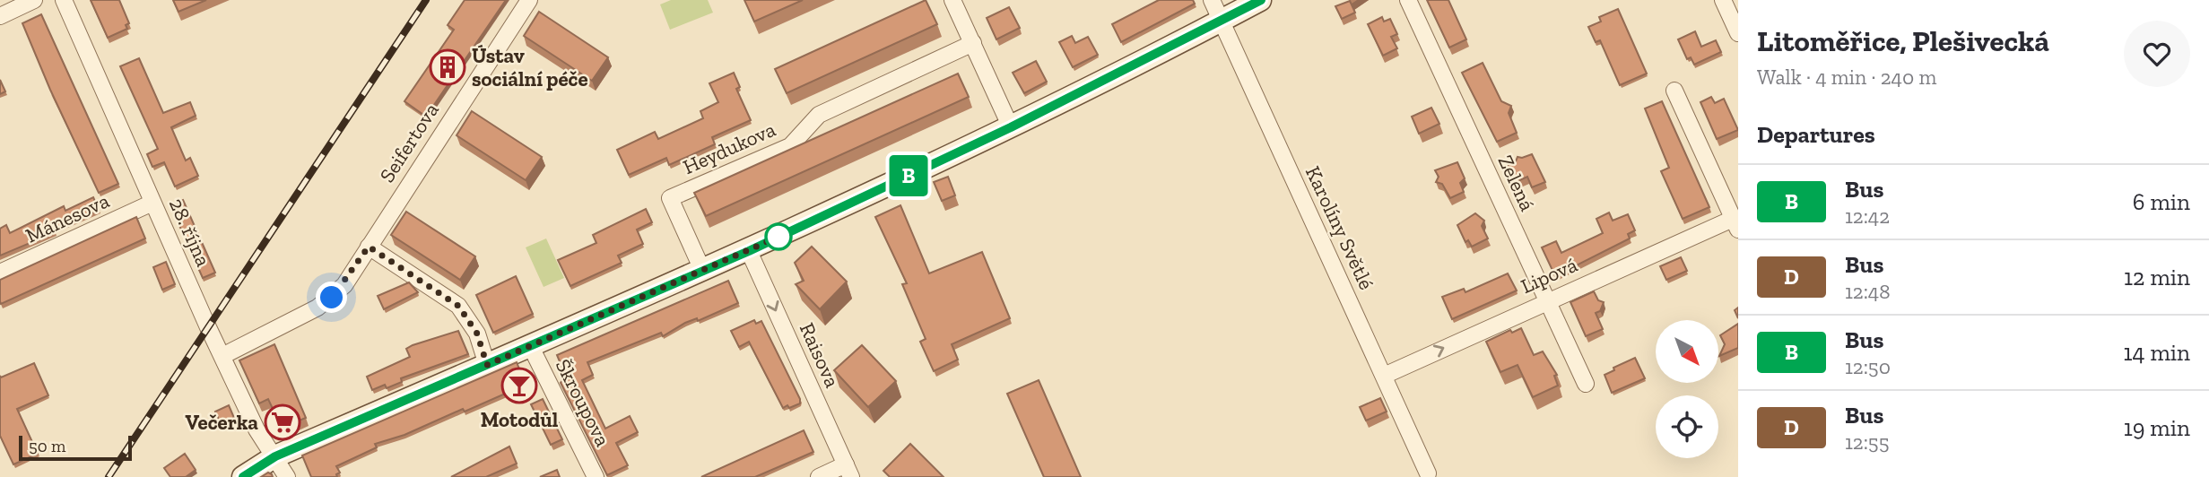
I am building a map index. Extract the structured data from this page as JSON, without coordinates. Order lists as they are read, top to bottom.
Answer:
{
  "streets": {
    "street": [
      "Seifertova",
      "Heydukova",
      "Zelená",
      "Mánesova",
      "Karolíny Světlé",
      "28. října",
      "Lipová",
      "Raisova",
      "Škroupova"
    ]
  },
  "crossings": [
    ["Seifertova", "28. října"],
    ["Zelená", "Lipová"],
    ["Mánesova", "28. října"],
    ["Karolíny Světlé", "Lipová"]
  ],
  "one_way": ["Lipová", "Raisova"],
  "places": {
    "building": ["Ústav sociální péče"],
    "bar": ["Motodůl"],
    "supermarket": ["Večerka"]
  },
  "lines": ["bus line B"],
  "scale_bar": "50 m",
  "north": "bottom right",
  "page": {
    "on_map": "B",
    "heading": [
      ["Litoměřice, Plešivecká", "Walk · 4 min · 240 m"],
      "Departures"
    ],
    "list": [
      {
        "mark": "B",
        "name": "Bus",
        "note": "12:42",
        "value": "6 min"
      },
      {
        "mark": "D",
        "name": "Bus",
        "note": "12:48",
        "value": "12 min"
      },
      {
        "mark": "B",
        "name": "Bus",
        "note": "12:50",
        "value": "14 min"
      },
      {
        "mark": "D",
        "name": "Bus",
        "note": "12:55",
        "value": "19 min"
      }
    ],
    "scale": "50 m"
  }
}
